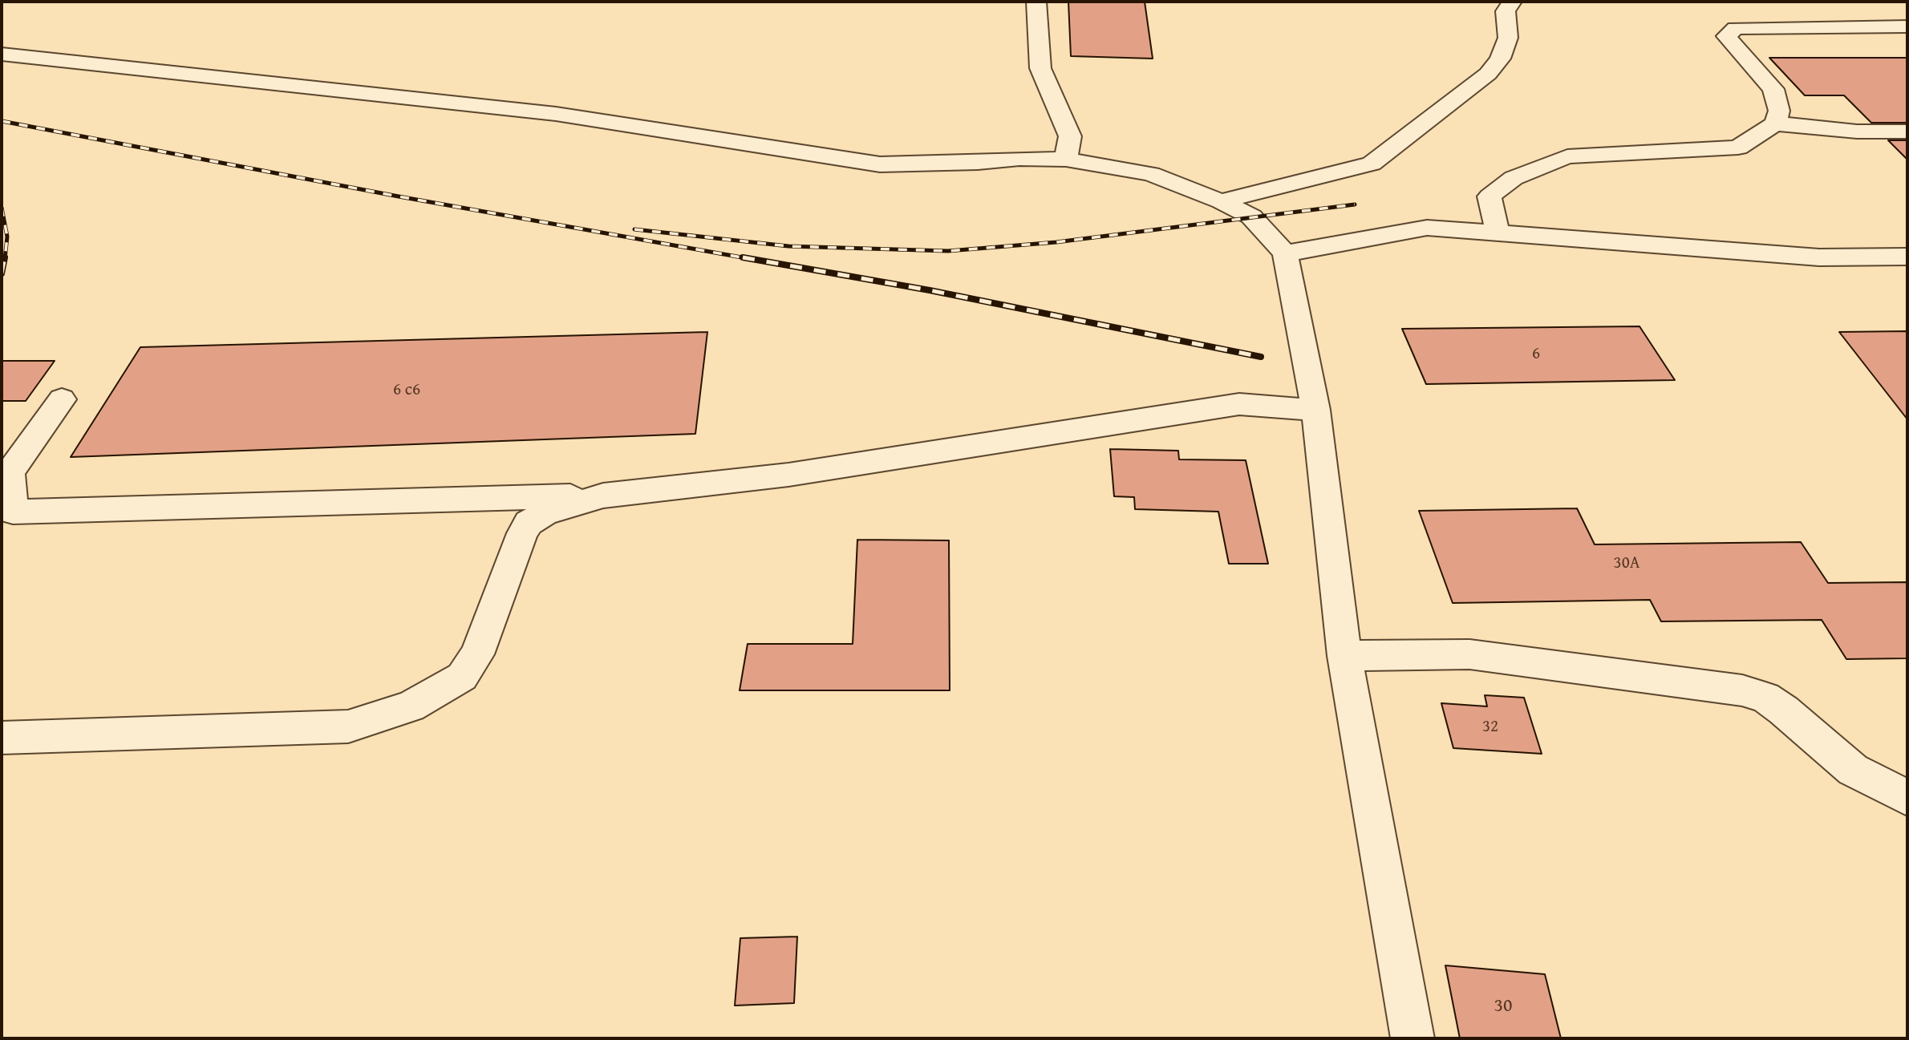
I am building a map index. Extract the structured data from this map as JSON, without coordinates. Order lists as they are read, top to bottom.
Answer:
{
  "house_numbers": [
    "6",
    "6 с6",
    "30А",
    "32",
    "30"
  ]
}
